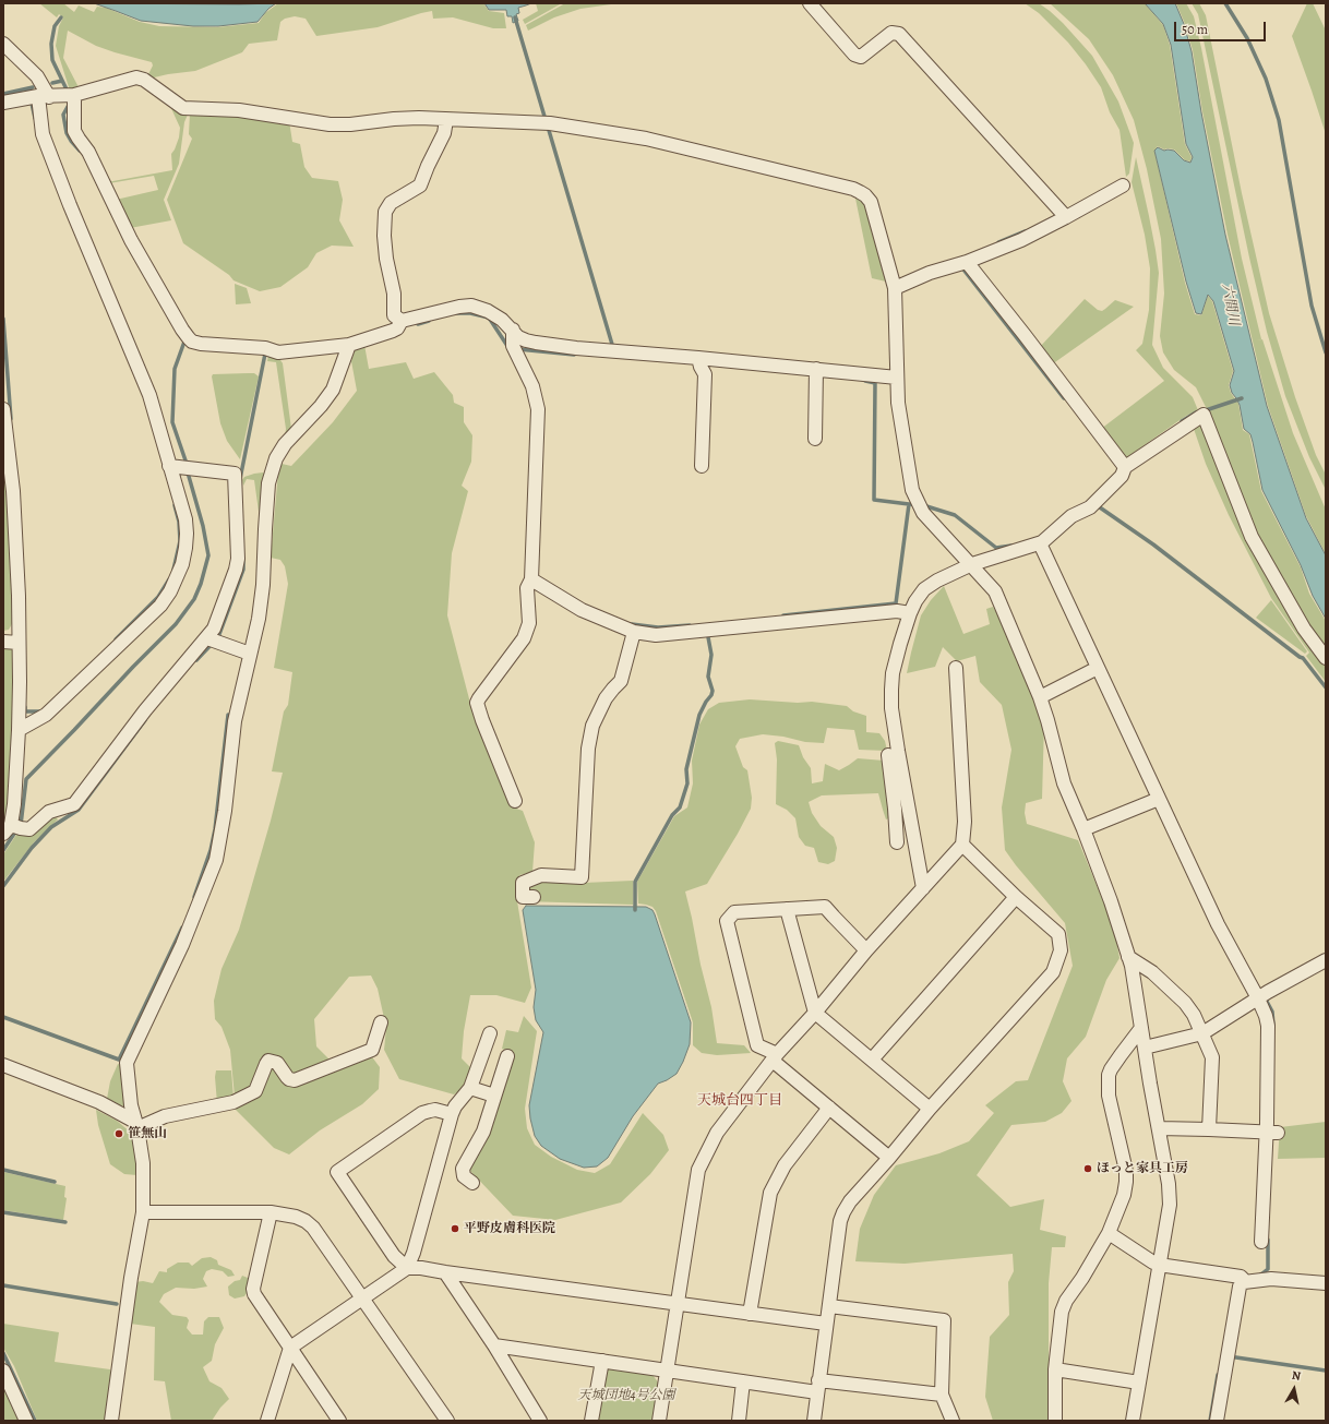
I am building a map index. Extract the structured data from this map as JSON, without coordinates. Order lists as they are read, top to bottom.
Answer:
{
  "districts": ["天城台四丁目"],
  "water": ["六間川"],
  "parks": ["天城団地4号公園"],
  "places": ["笹無山", "ほっと家具工房", "平野皮膚科医院"],
  "scale_bar": "50 m",
  "north": "top"
}
